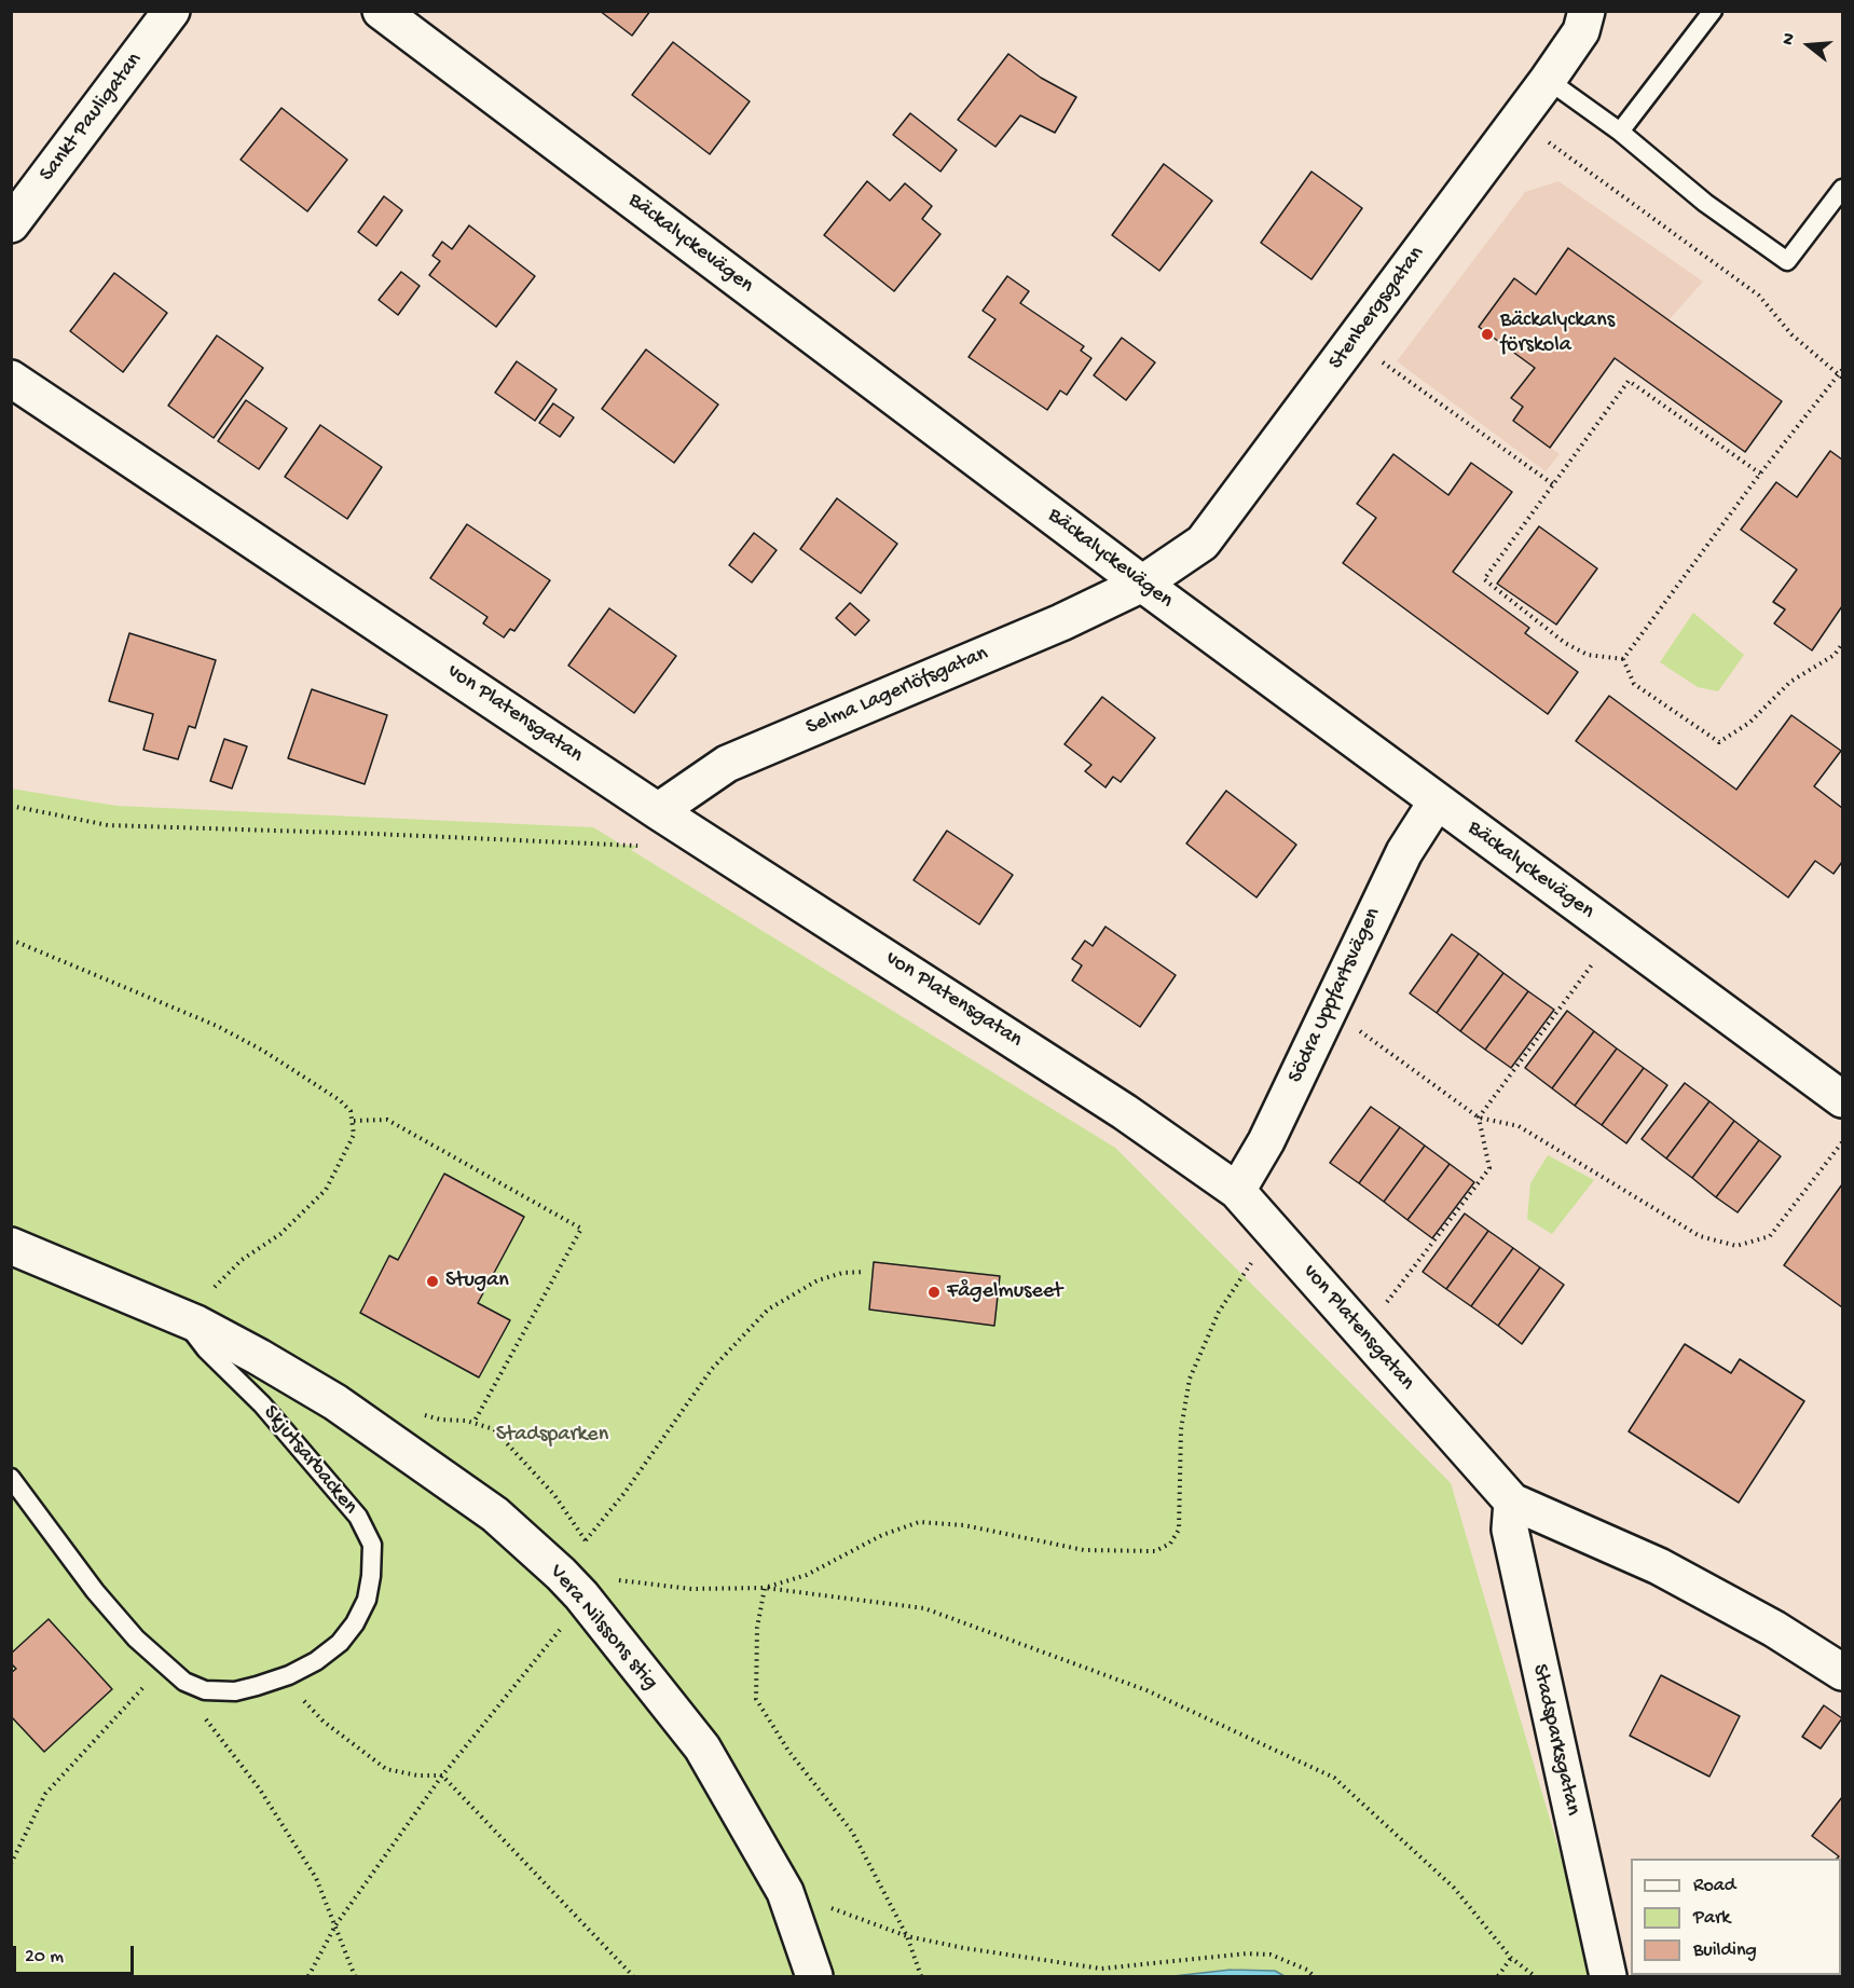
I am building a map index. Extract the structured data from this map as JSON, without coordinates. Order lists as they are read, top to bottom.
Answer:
{
  "streets": {
    "street": [
      "Sankt Pauligatan",
      "Bäckalyckevägen",
      "Stenbergsgatan",
      "Selma Lagerlöfsgatan",
      "von Platensgatan",
      "Södra Uppfartsvägen",
      "Skjutsarbacken",
      "Vera Nilssons stig",
      "Stadsparksgatan"
    ]
  },
  "crossings": [
    ["Bäckalyckevägen", "Stenbergsgatan"],
    ["Bäckalyckevägen", "Selma Lagerlöfsgatan"],
    ["Bäckalyckevägen", "Södra Uppfartsvägen"],
    ["Stenbergsgatan", "Selma Lagerlöfsgatan"],
    ["Selma Lagerlöfsgatan", "von Platensgatan"],
    ["von Platensgatan", "Södra Uppfartsvägen"],
    ["von Platensgatan", "Stadsparksgatan"],
    ["Skjutsarbacken", "Vera Nilssons stig"]
  ],
  "parks": ["Stadsparken"],
  "places": ["Bäckalyckans förskola", "Stugan", "Fågelmuseet"],
  "legend": ["Road", "Park", "Building"],
  "scale_bar": "20 m",
  "north": "left"
}
